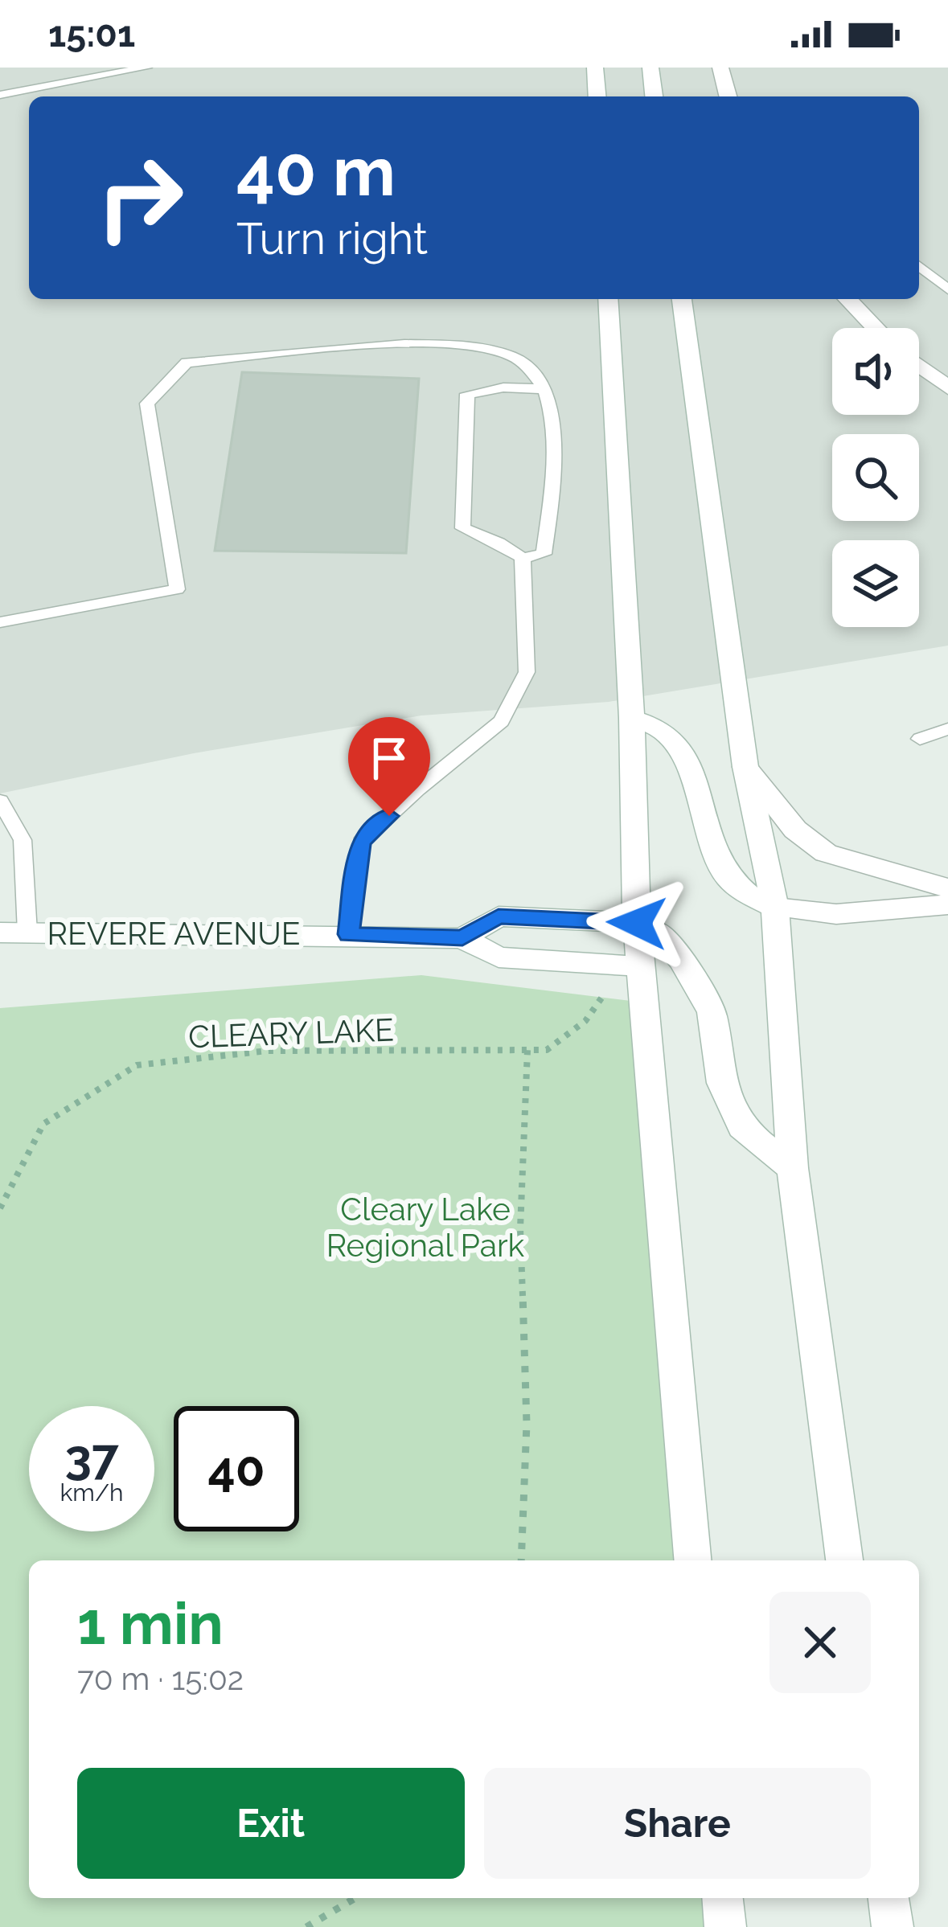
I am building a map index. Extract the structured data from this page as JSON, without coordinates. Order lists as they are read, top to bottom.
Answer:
{
  "streets": {
    "main road": ["REVERE AVENUE"],
    "path": ["CLEARY LAKE"]
  },
  "parks": ["Cleary Lake Regional Park"],
  "page": {
    "status": "15:01",
    "turn": ["40 m", "Turn right"],
    "speed": "37 km/h",
    "limit": "40",
    "heading": ["1 min", "70 m · 15:02"],
    "buttons": ["Exit", "Share"]
  }
}
